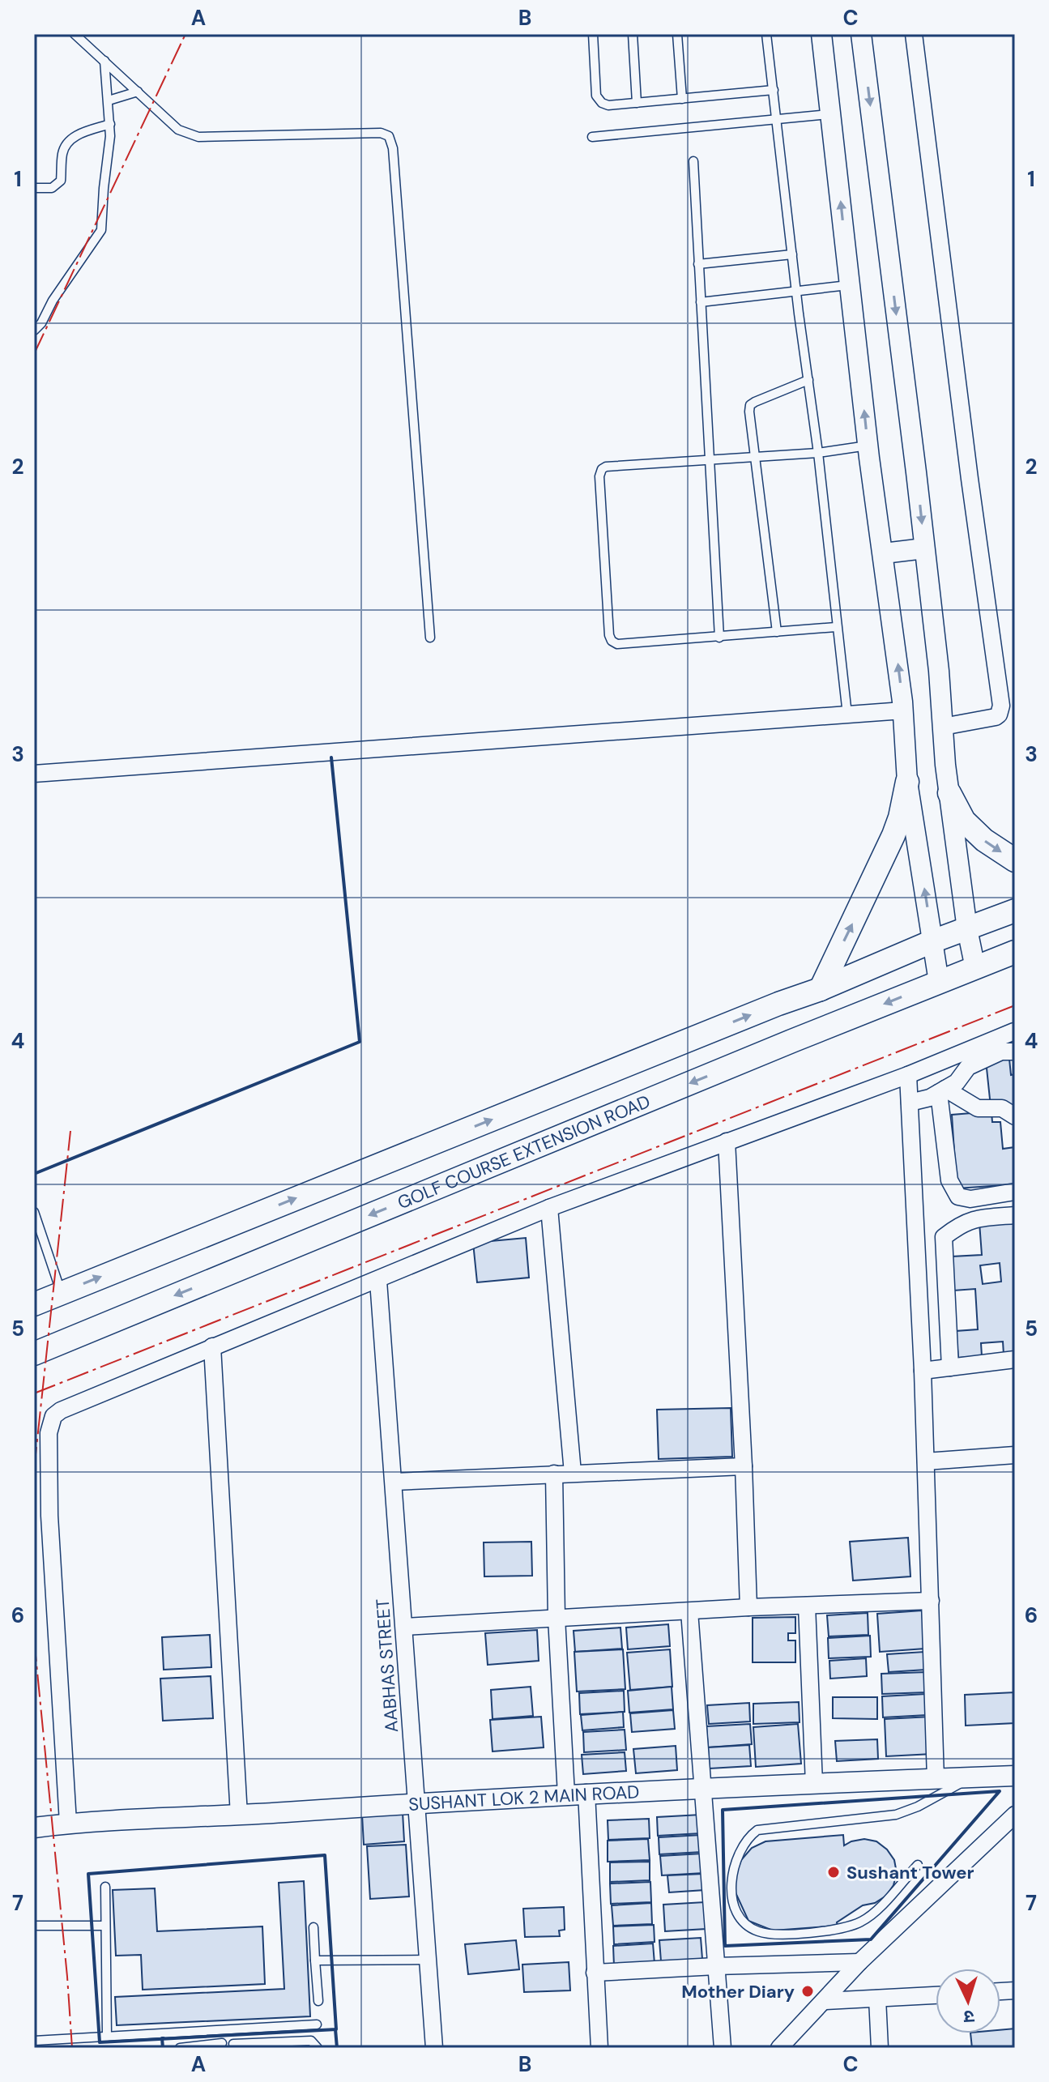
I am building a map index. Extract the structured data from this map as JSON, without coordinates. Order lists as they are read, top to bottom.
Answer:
{
  "streets": {
    "main road": ["GOLF COURSE EXTENSION ROAD"],
    "street": ["AABHAS STREET", "SUSHANT LOK 2 MAIN ROAD"]
  },
  "crossings": [
    ["AABHAS STREET", "SUSHANT LOK 2 MAIN ROAD"]
  ],
  "places": ["Sushant Tower", "Mother Diary"],
  "north": "bottom",
  "grid": {
    "columns": ["A", "B", "C"],
    "rows": [
      "1",
      "2",
      "3",
      "4",
      "5",
      "6",
      "7"
    ]
  }
}
